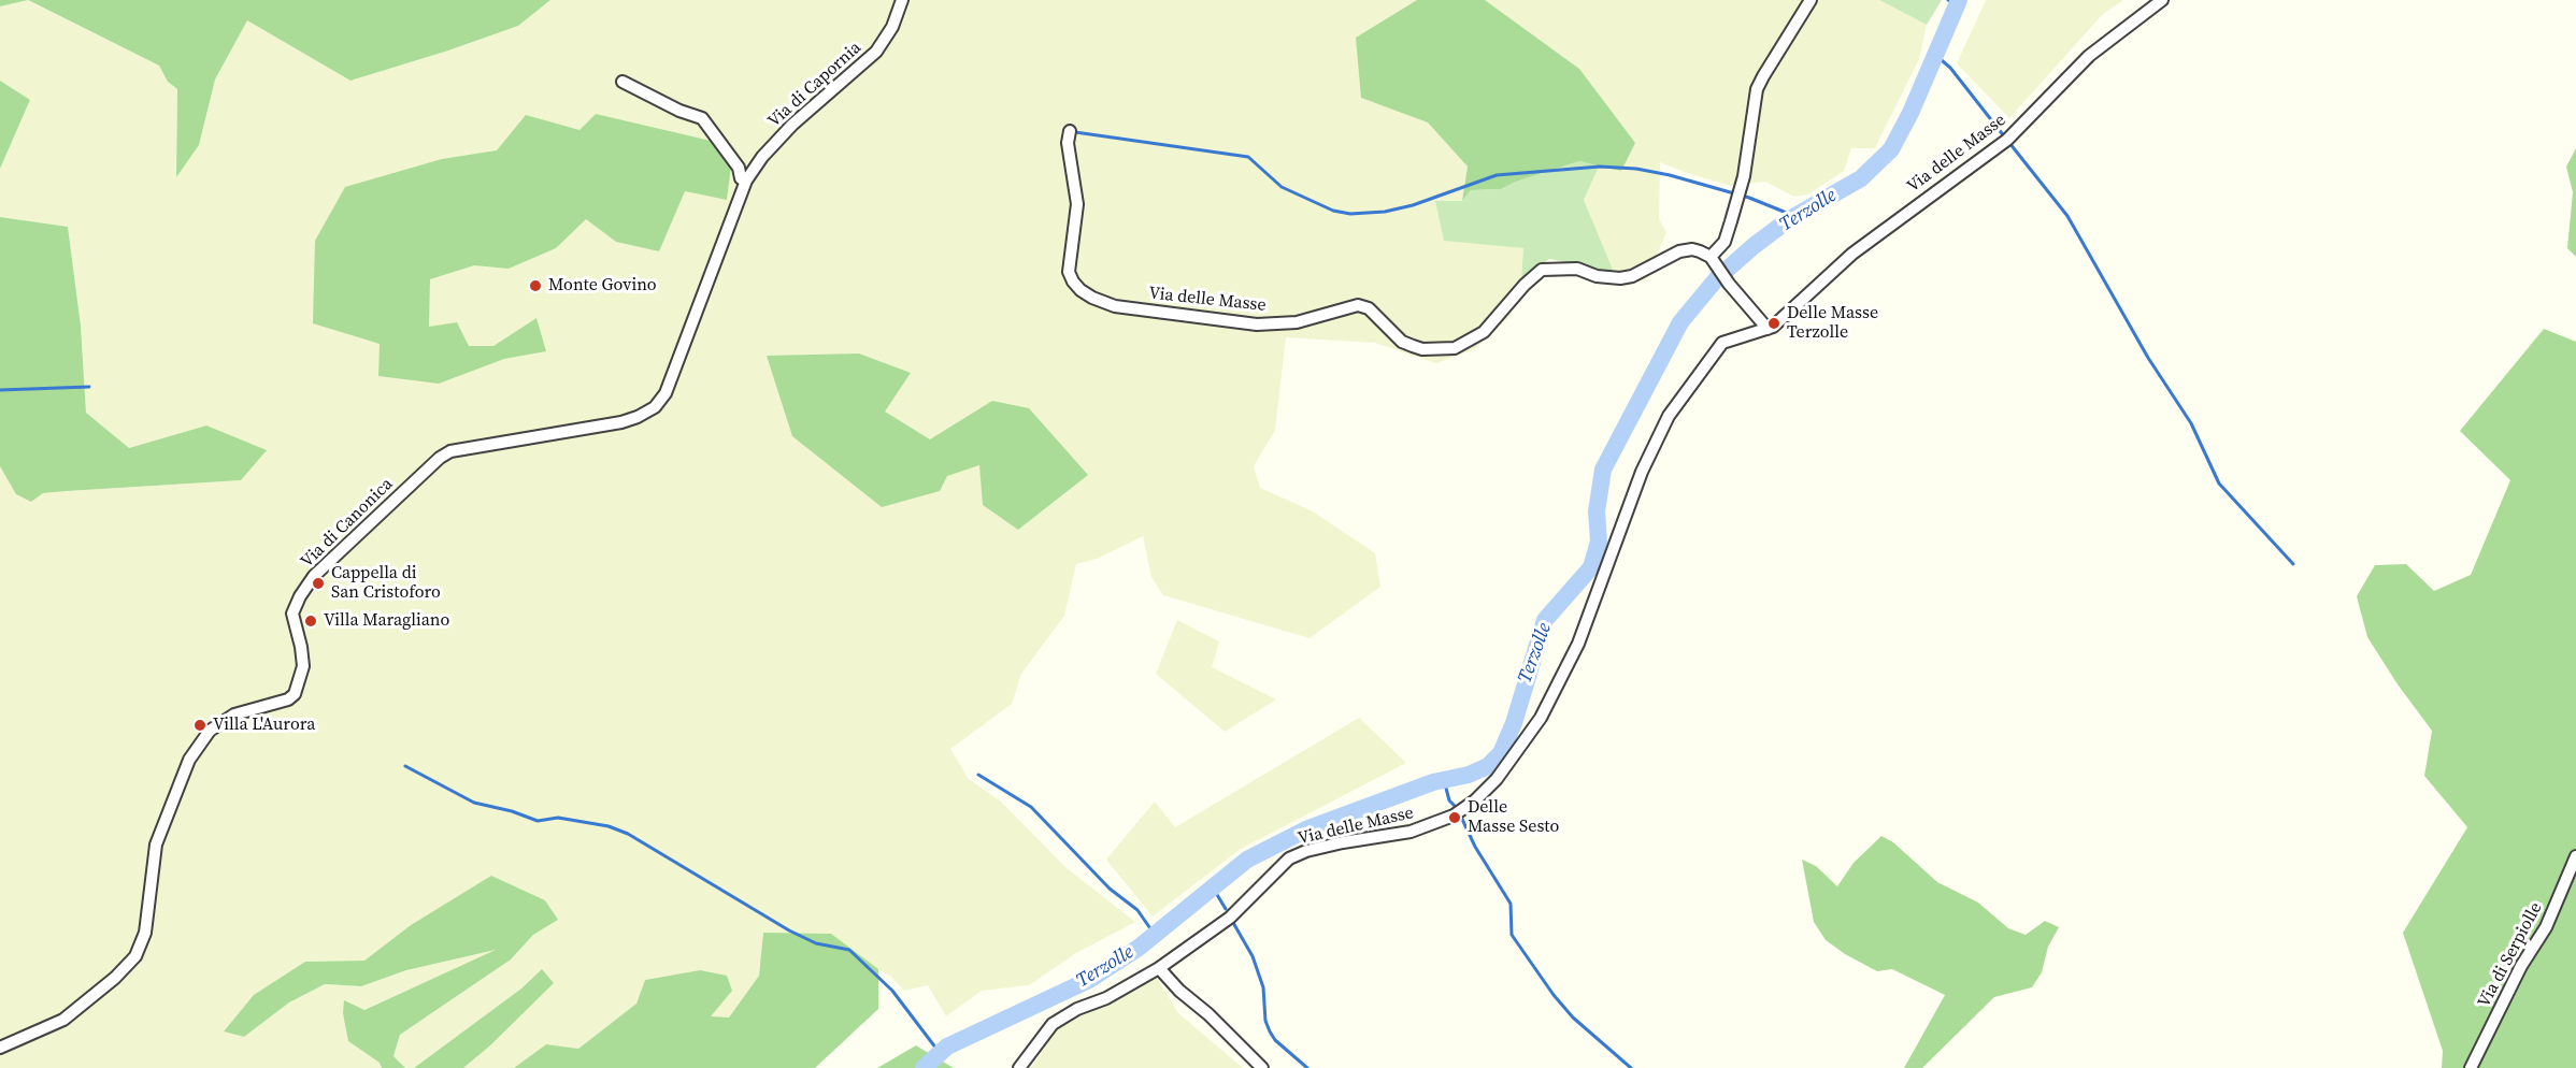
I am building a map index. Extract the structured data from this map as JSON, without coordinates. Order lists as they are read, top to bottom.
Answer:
{
  "streets": {
    "street": [
      "Via di Capornia",
      "Via delle Masse",
      "Via di Canonica",
      "Via di Serpiolle"
    ]
  },
  "crossings": [
    ["Via di Capornia", "Via di Canonica"]
  ],
  "water": ["Terzolle"],
  "places": [
    "Monte Govino",
    "Delle Masse Terzolle",
    "Cappella di San Cristoforo",
    "Villa Maragliano",
    "Villa L'Aurora",
    "Delle Masse Sesto"
  ]
}
